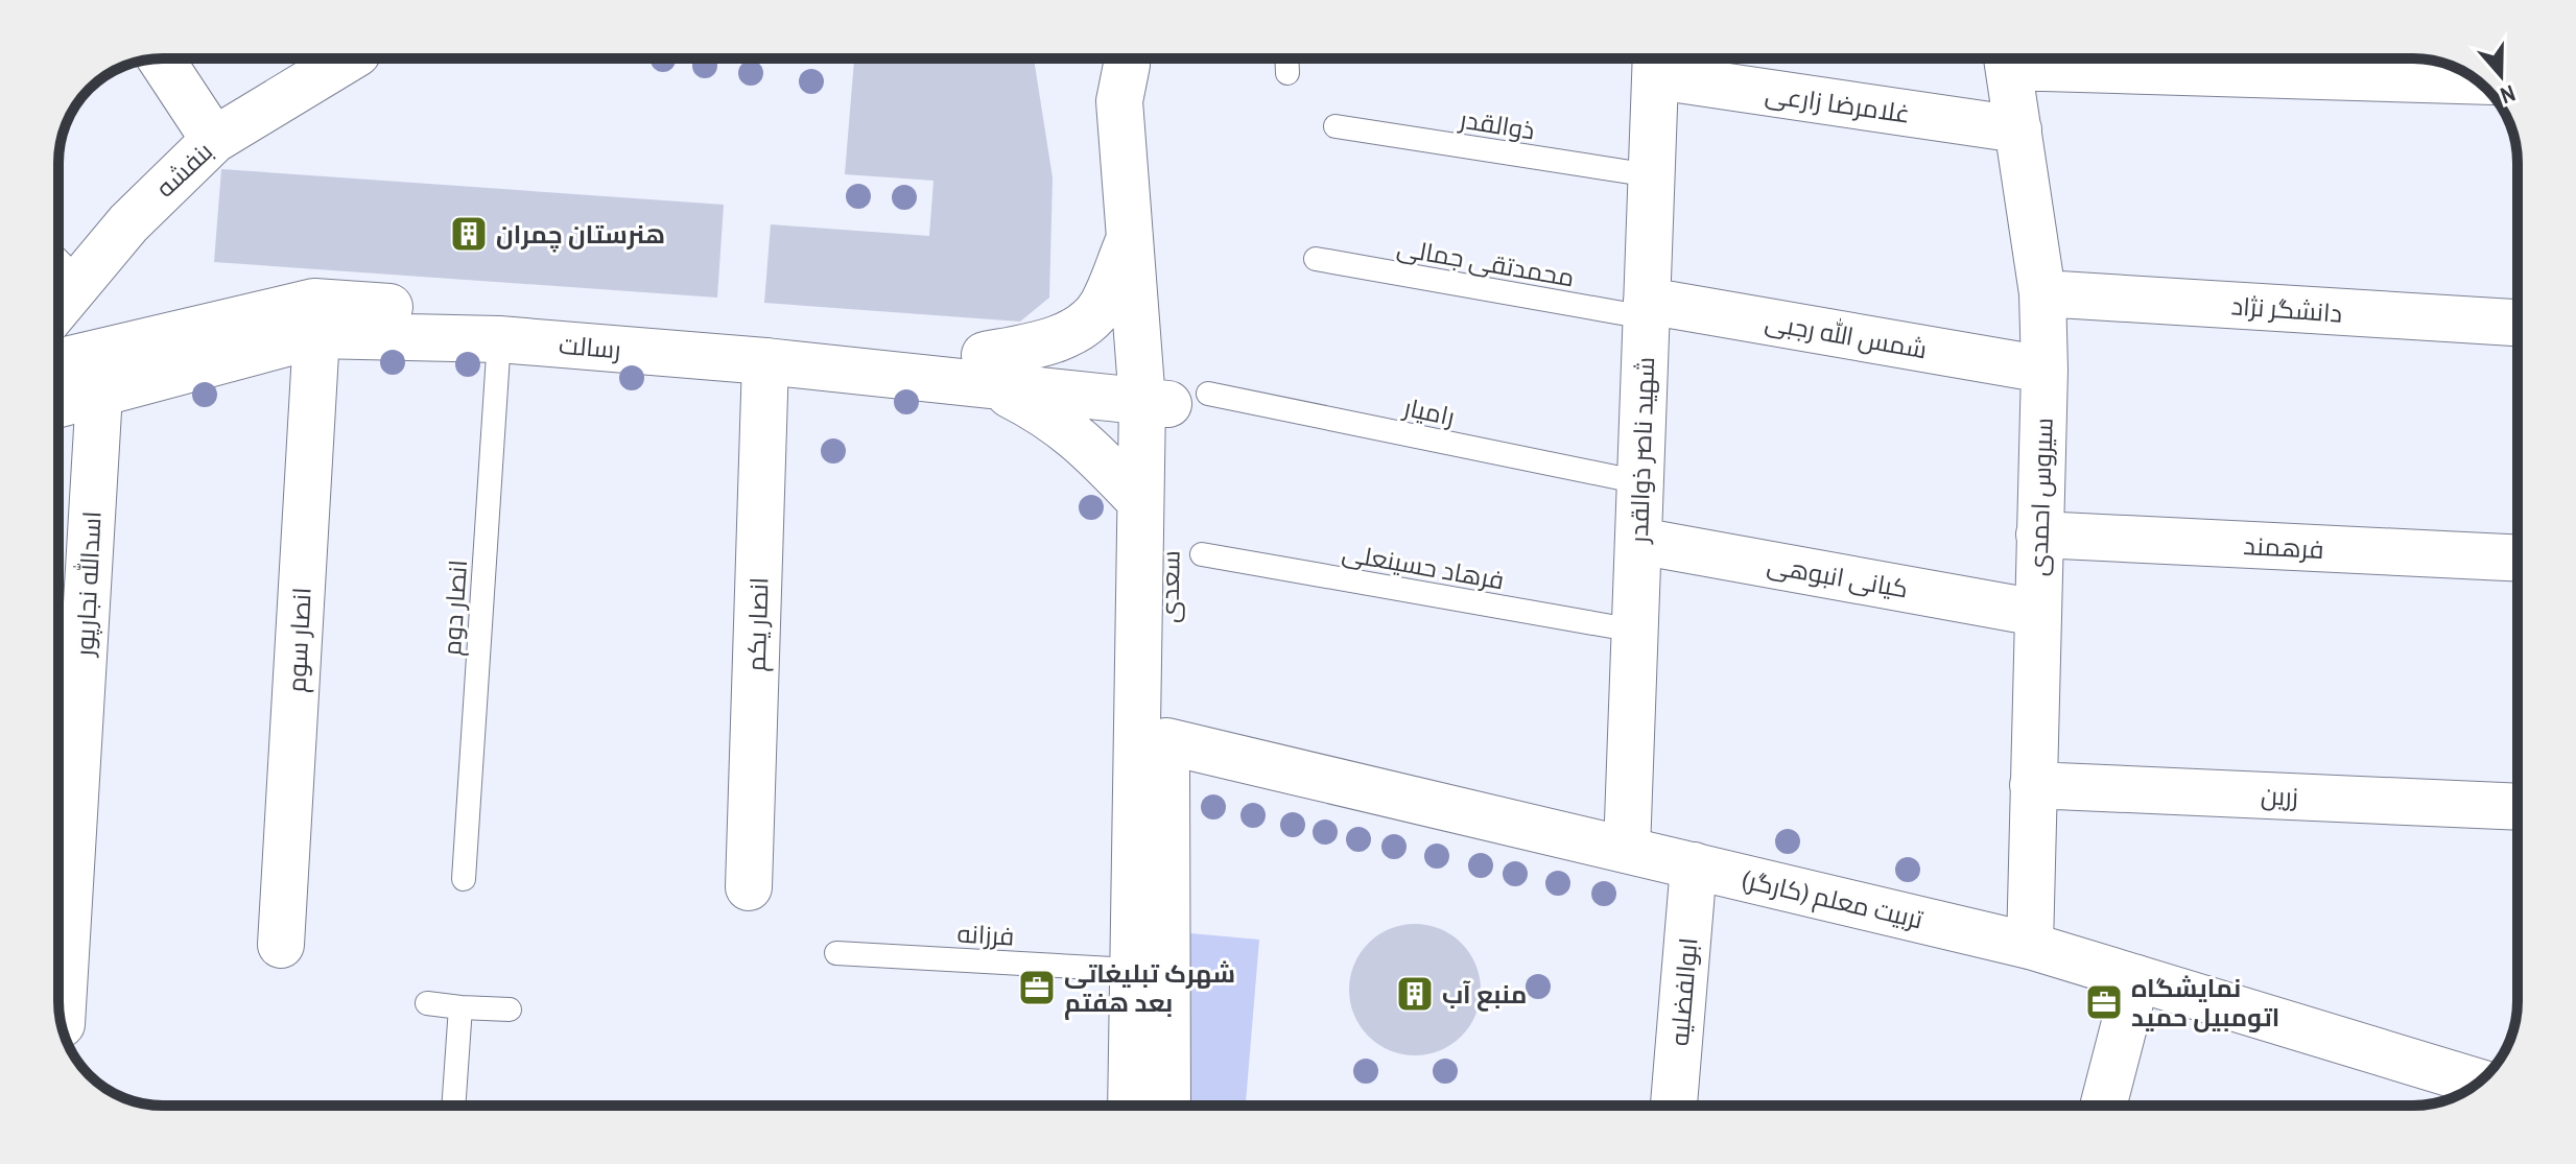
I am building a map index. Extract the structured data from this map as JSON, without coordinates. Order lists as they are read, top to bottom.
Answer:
{
  "streets": {
    "street": [
      "غلامرضا زارعی",
      "بنفشه",
      "دانشگر نژاد",
      "شمس الله رجبی",
      "رسالت",
      "شهید ناصر ذوالقدر",
      "سیروس احمدی",
      "فرهمند",
      "کیانی انبوهی",
      "اسدالله نجارپور",
      "سعدی",
      "انصار یکم",
      "انصار سوم",
      "زرین",
      "تربیت معلم (کارگر)",
      "ابوالفضلیه"
    ],
    "lane": [
      "ذوالقدر",
      "محمدتقی جمالی",
      "رامیار",
      "فرهاد حسینعلی",
      "انصار دوم",
      "فرزانه"
    ]
  },
  "crossings": [
    ["غلامرضا زارعی", "شهید ناصر ذوالقدر"],
    ["غلامرضا زارعی", "سیروس احمدی"],
    ["ذوالقدر", "شهید ناصر ذوالقدر"],
    ["محمدتقی جمالی", "شمس الله رجبی"],
    ["محمدتقی جمالی", "شهید ناصر ذوالقدر"],
    ["دانشگر نژاد", "سیروس احمدی"],
    ["شمس الله رجبی", "شهید ناصر ذوالقدر"],
    ["شمس الله رجبی", "سیروس احمدی"],
    ["رسالت", "رامیار"],
    ["رسالت", "اسدالله نجارپور"],
    ["رسالت", "سعدی"],
    ["رسالت", "انصار دوم"],
    ["رسالت", "انصار یکم"],
    ["رسالت", "انصار سوم"],
    ["رامیار", "شهید ناصر ذوالقدر"],
    ["رامیار", "سعدی"],
    ["شهید ناصر ذوالقدر", "فرهاد حسینعلی"],
    ["شهید ناصر ذوالقدر", "کیانی انبوهی"],
    ["شهید ناصر ذوالقدر", "تربیت معلم (کارگر)"],
    ["سیروس احمدی", "فرهمند"],
    ["سیروس احمدی", "کیانی انبوهی"],
    ["سیروس احمدی", "زرین"],
    ["سیروس احمدی", "تربیت معلم (کارگر)"],
    ["سعدی", "تربیت معلم (کارگر)"],
    ["سعدی", "فرزانه"],
    ["تربیت معلم (کارگر)", "ابوالفضلیه"]
  ],
  "places": {
    "building": ["هنرستان چمران", "منبع آب"],
    "office": ["شهرک تبلیغاتی بعد هفتم", "نمایشگاه اتومبیل حمید"]
  },
  "north": "bottom"
}
